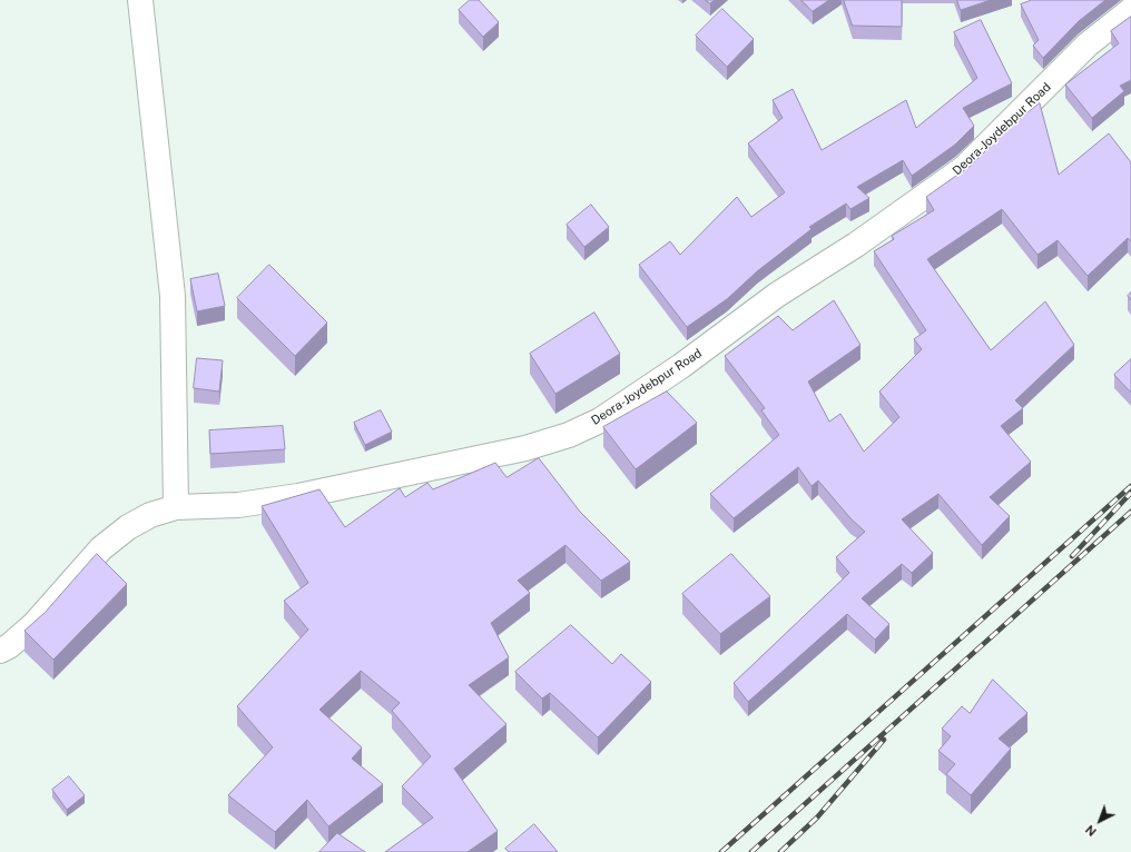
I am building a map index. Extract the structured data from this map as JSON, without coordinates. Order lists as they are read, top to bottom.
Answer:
{
  "streets": {
    "street": ["Deora-Joydebpur Road"]
  },
  "north": "bottom left"
}
